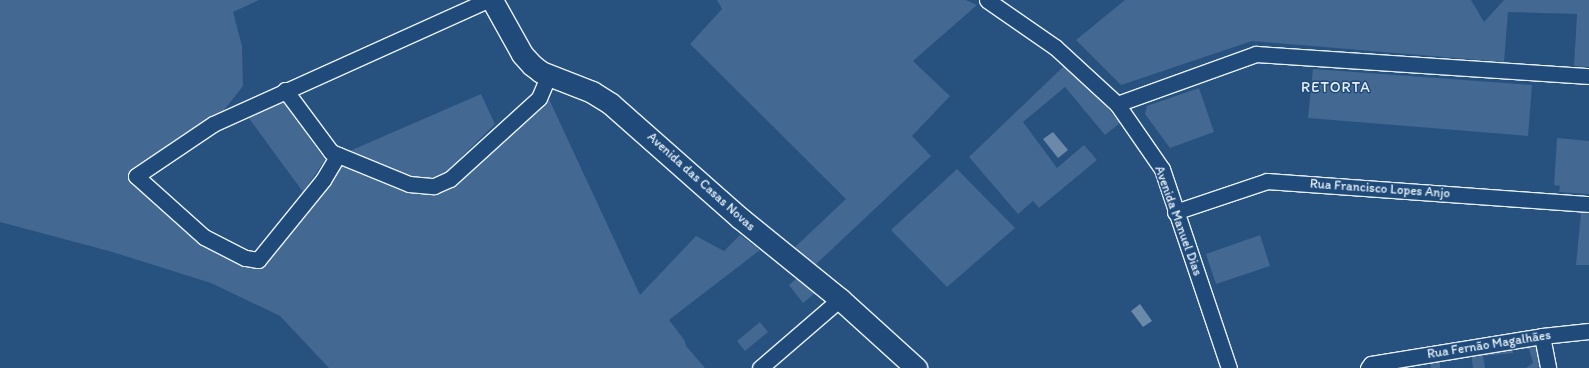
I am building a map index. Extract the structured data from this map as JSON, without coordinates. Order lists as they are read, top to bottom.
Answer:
{
  "streets": {
    "street": [
      "Avenida das Casas Novas",
      "Rua Francisco Lopes Anjo",
      "Avenida Manuel Dias",
      "Rua Fernão Magalhães"
    ]
  },
  "crossings": [
    ["Rua Francisco Lopes Anjo", "Avenida Manuel Dias"]
  ],
  "districts": ["RETORTA"]
}
